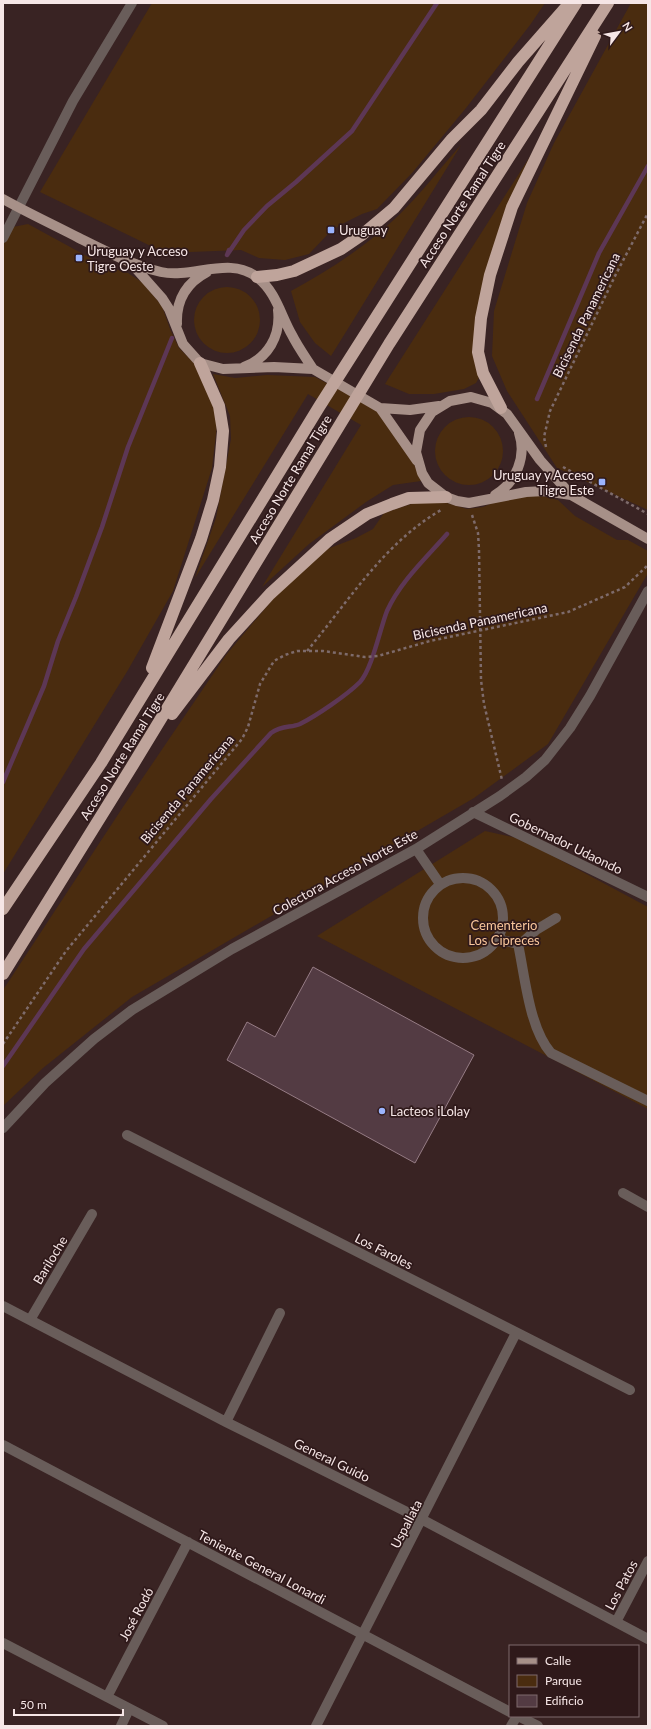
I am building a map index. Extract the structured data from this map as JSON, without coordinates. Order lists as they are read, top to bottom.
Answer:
{
  "streets": {
    "highway": ["Acceso Norte Ramal Tigre"],
    "street": [
      "Gobernador Udaondo",
      "Colectora Acceso Norte Este",
      "Los Faroles",
      "Bariloche",
      "General Guido",
      "Uspallata",
      "Teniente General Lonardi",
      "Los Patos",
      "José Rodó"
    ],
    "path": ["Bicisenda Panamericana"]
  },
  "crossings": [
    ["Gobernador Udaondo", "Colectora Acceso Norte Este"],
    ["Los Faroles", "Uspallata"],
    ["Bariloche", "General Guido"],
    ["General Guido", "Uspallata"],
    ["General Guido", "Los Patos"],
    ["Uspallata", "Teniente General Lonardi"],
    ["Teniente General Lonardi", "José Rodó"]
  ],
  "parks": ["Cementerio Los Cipreces"],
  "places": {
    "transit": ["Uruguay", "Uruguay y Acceso Tigre Oeste", "Uruguay y Acceso Tigre Este"],
    "other": ["Lacteos iLolay"]
  },
  "legend": ["Calle", "Parque", "Edificio"],
  "scale_bar": "50 m",
  "north": "top right"
}
